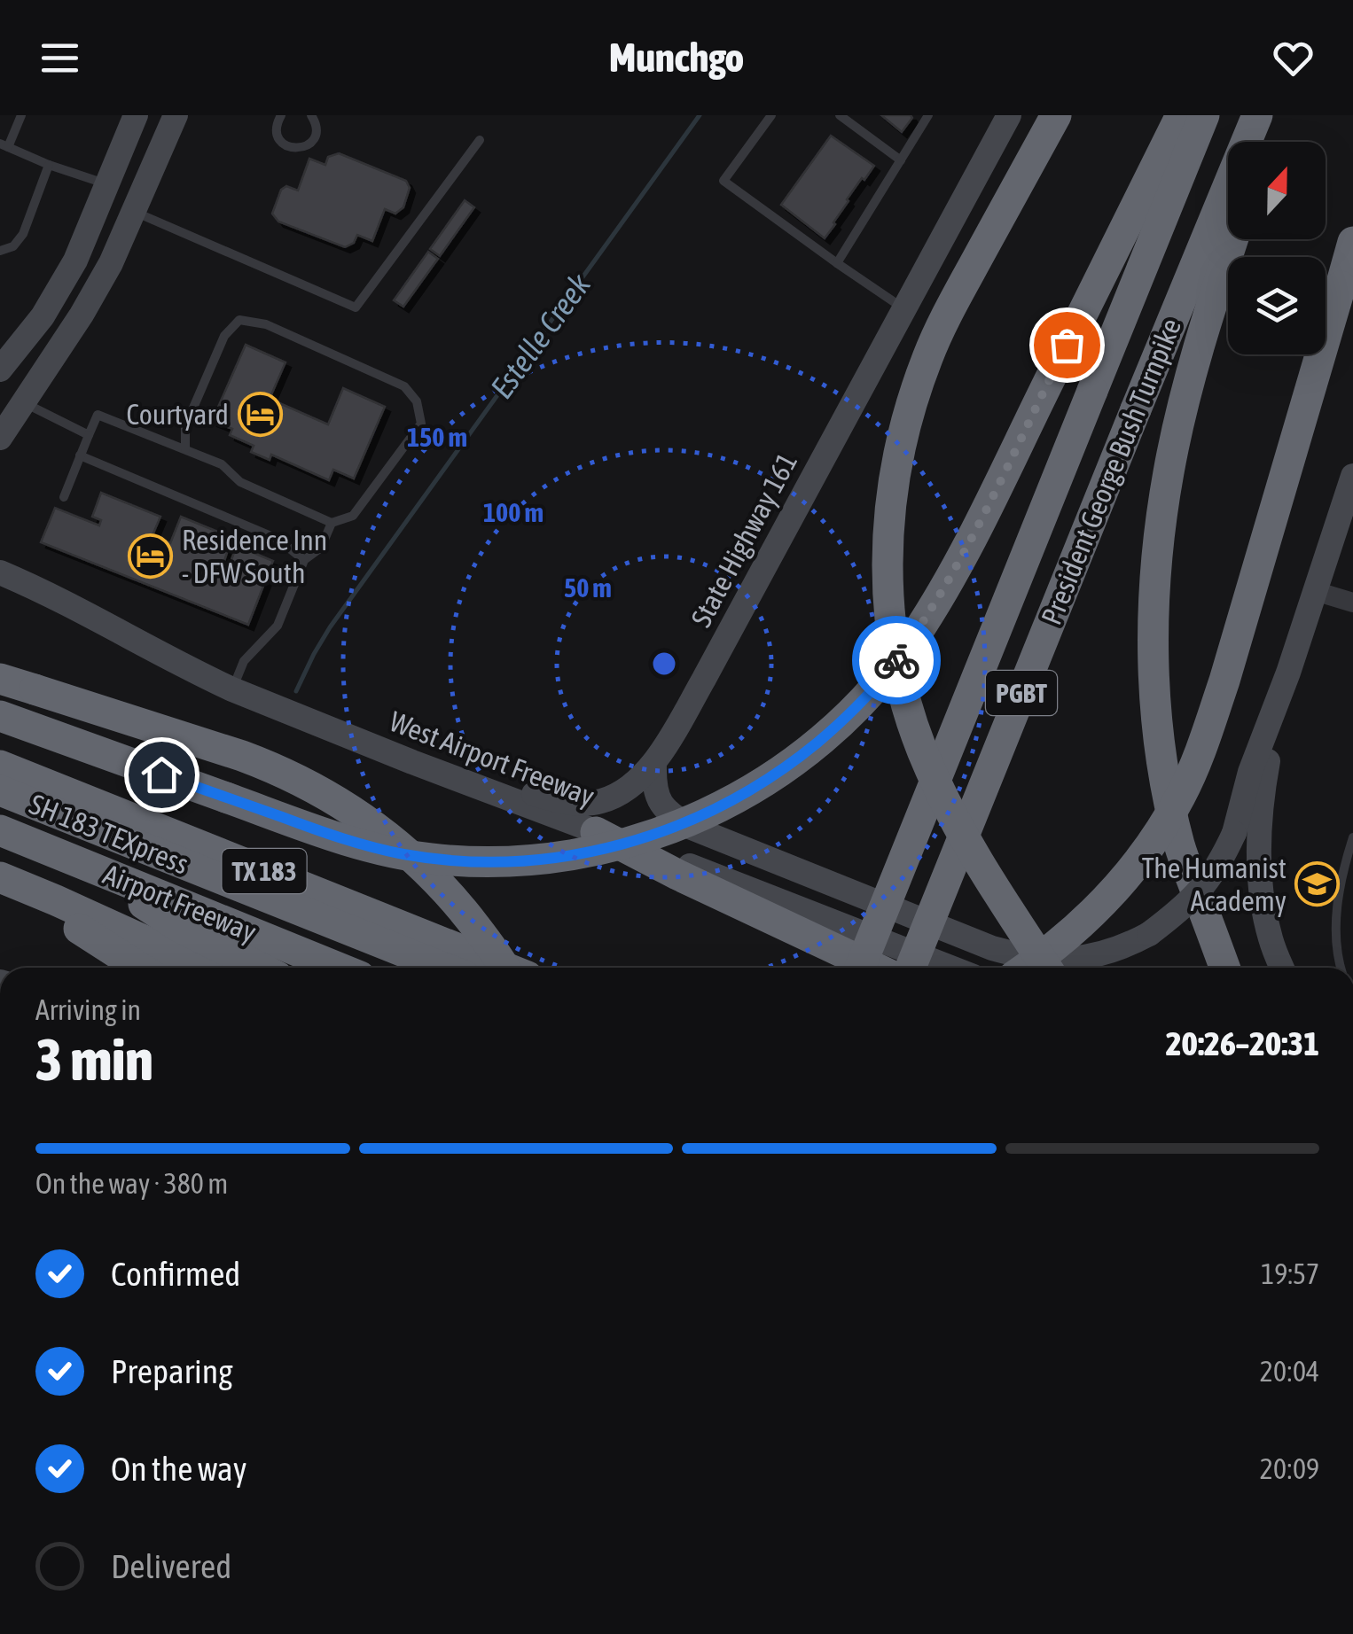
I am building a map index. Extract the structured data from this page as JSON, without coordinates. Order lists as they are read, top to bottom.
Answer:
{
  "streets": {
    "highway": [
      "President George Bush Turnpike",
      "PGBT",
      "SH 183 TEXpress",
      "TX 183",
      "Airport Freeway"
    ],
    "main road": ["State Highway 161", "West Airport Freeway"]
  },
  "crossings": [
    ["State Highway 161", "West Airport Freeway"]
  ],
  "water": ["Estelle Creek"],
  "places": {
    "hotel": ["Courtyard", "Residence Inn - DFW South"],
    "school or university": ["The Humanist Academy"]
  },
  "north": "top",
  "page": {
    "header": "Munchgo",
    "heading": ["3 min", "Arriving in", "20:26–20:31"],
    "bar": "On the way · 380 m",
    "list": [
      ["Confirmed", "19:57"],
      ["Preparing", "20:04"],
      ["On the way", "20:09"],
      "Delivered"
    ]
  },
  "rings": ["150 m", "100 m", "50 m"]
}
